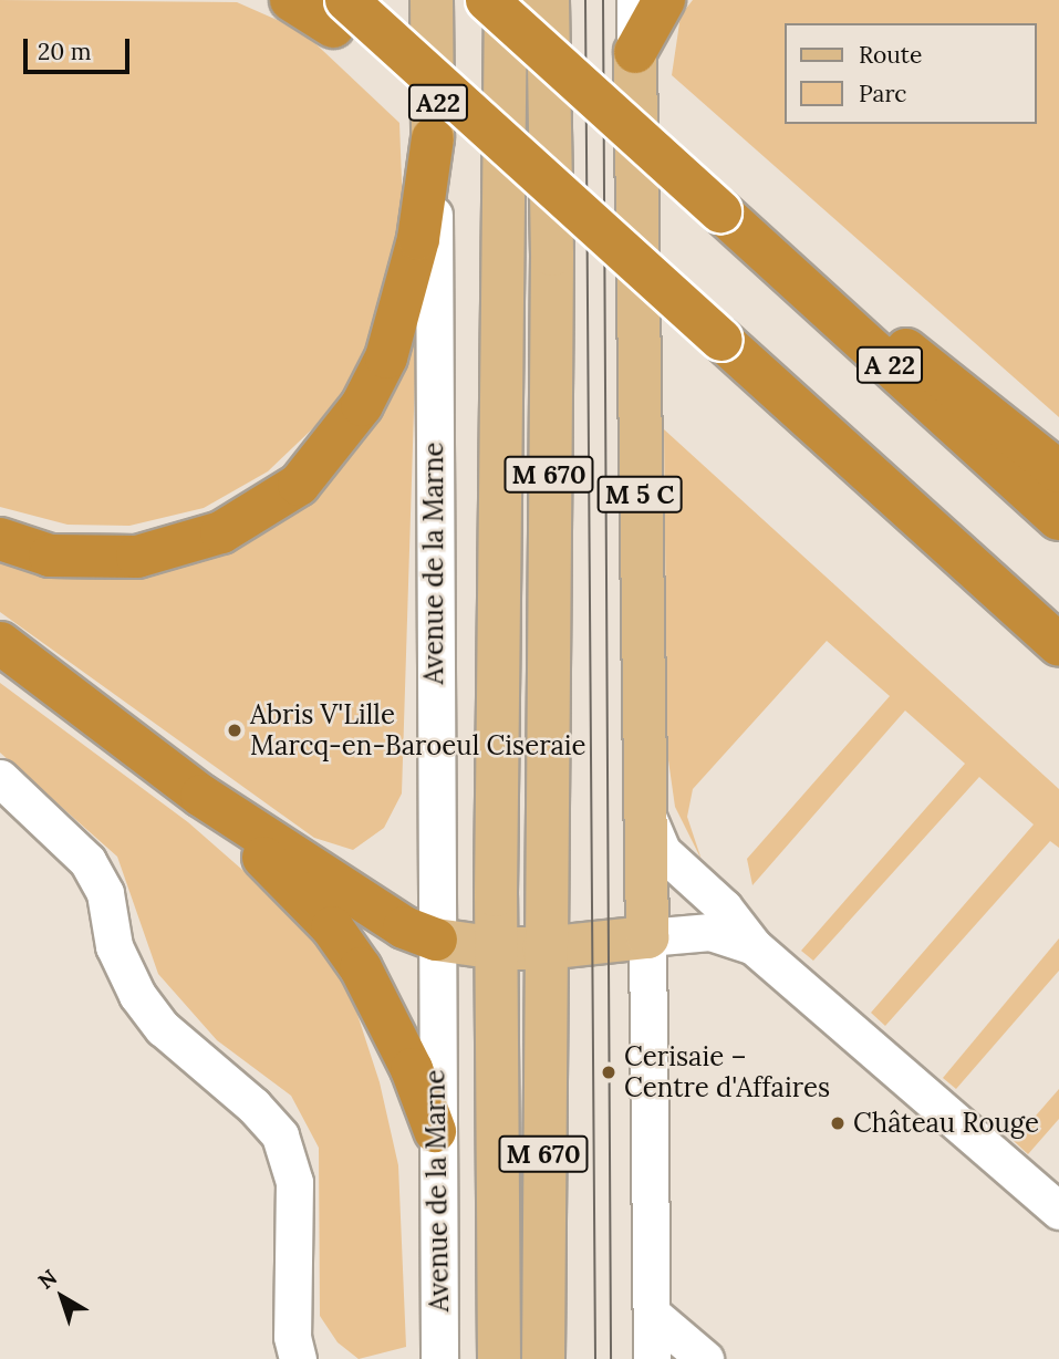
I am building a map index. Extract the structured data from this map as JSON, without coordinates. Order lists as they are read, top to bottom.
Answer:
{
  "streets": {
    "highway": ["A22", "A 22"],
    "main road": ["M 670", "M 5 C", "Avenue de la Marne"]
  },
  "places": ["Abris V'Lille Marcq-en-Baroeul Ciseraie", "Cerisaie – Centre d'Affaires", "Château Rouge"],
  "legend": ["Route", "Parc"],
  "scale_bar": "20 m",
  "north": "top left"
}
